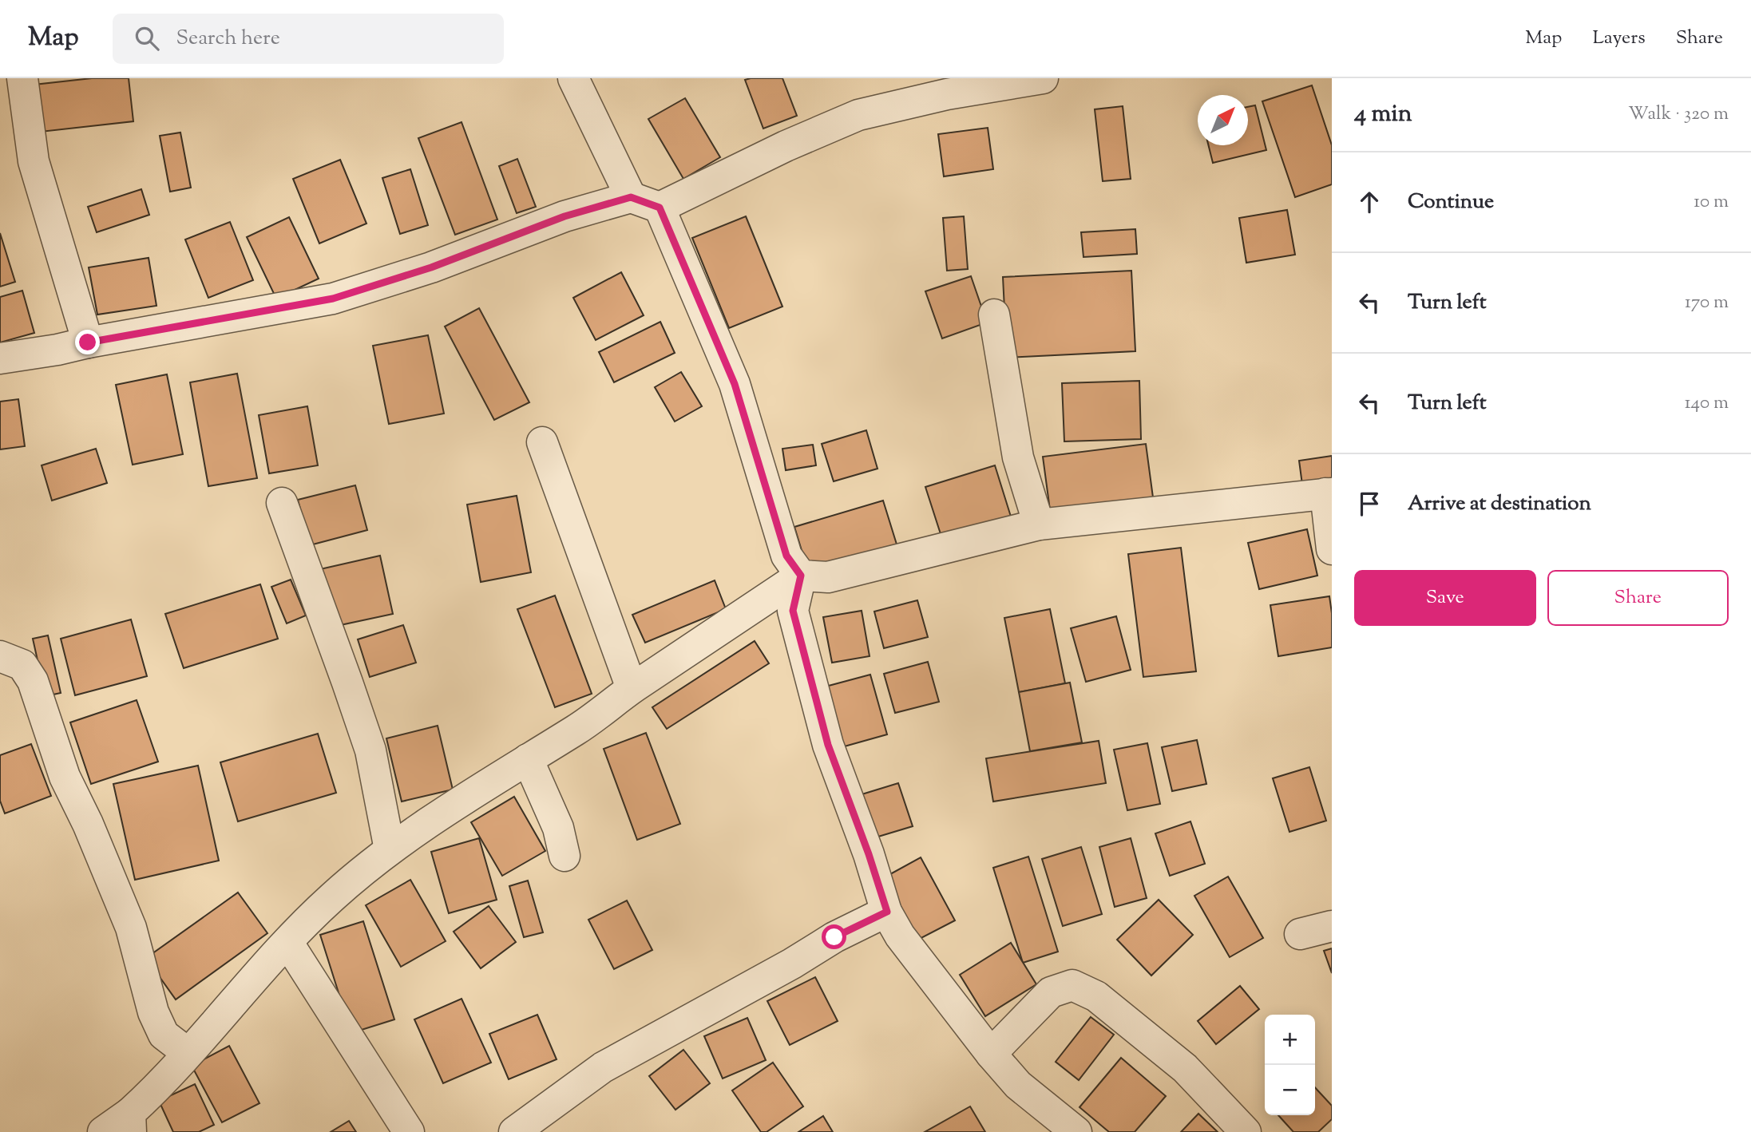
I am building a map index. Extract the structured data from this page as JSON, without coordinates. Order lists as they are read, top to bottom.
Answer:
{
  "north": "top right",
  "page": {
    "header": "Map",
    "search": "Search here",
    "nav": ["Map", "Layers", "Share"],
    "heading": ["4 min", "Walk · 320 m"],
    "list": [
      ["Continue", "10 m"],
      ["Turn left", "170 m"],
      ["Turn left", "140 m"],
      "Arrive at destination"
    ],
    "buttons": ["Save", "Share"],
    "map_buttons": ["+", "−"]
  }
}
